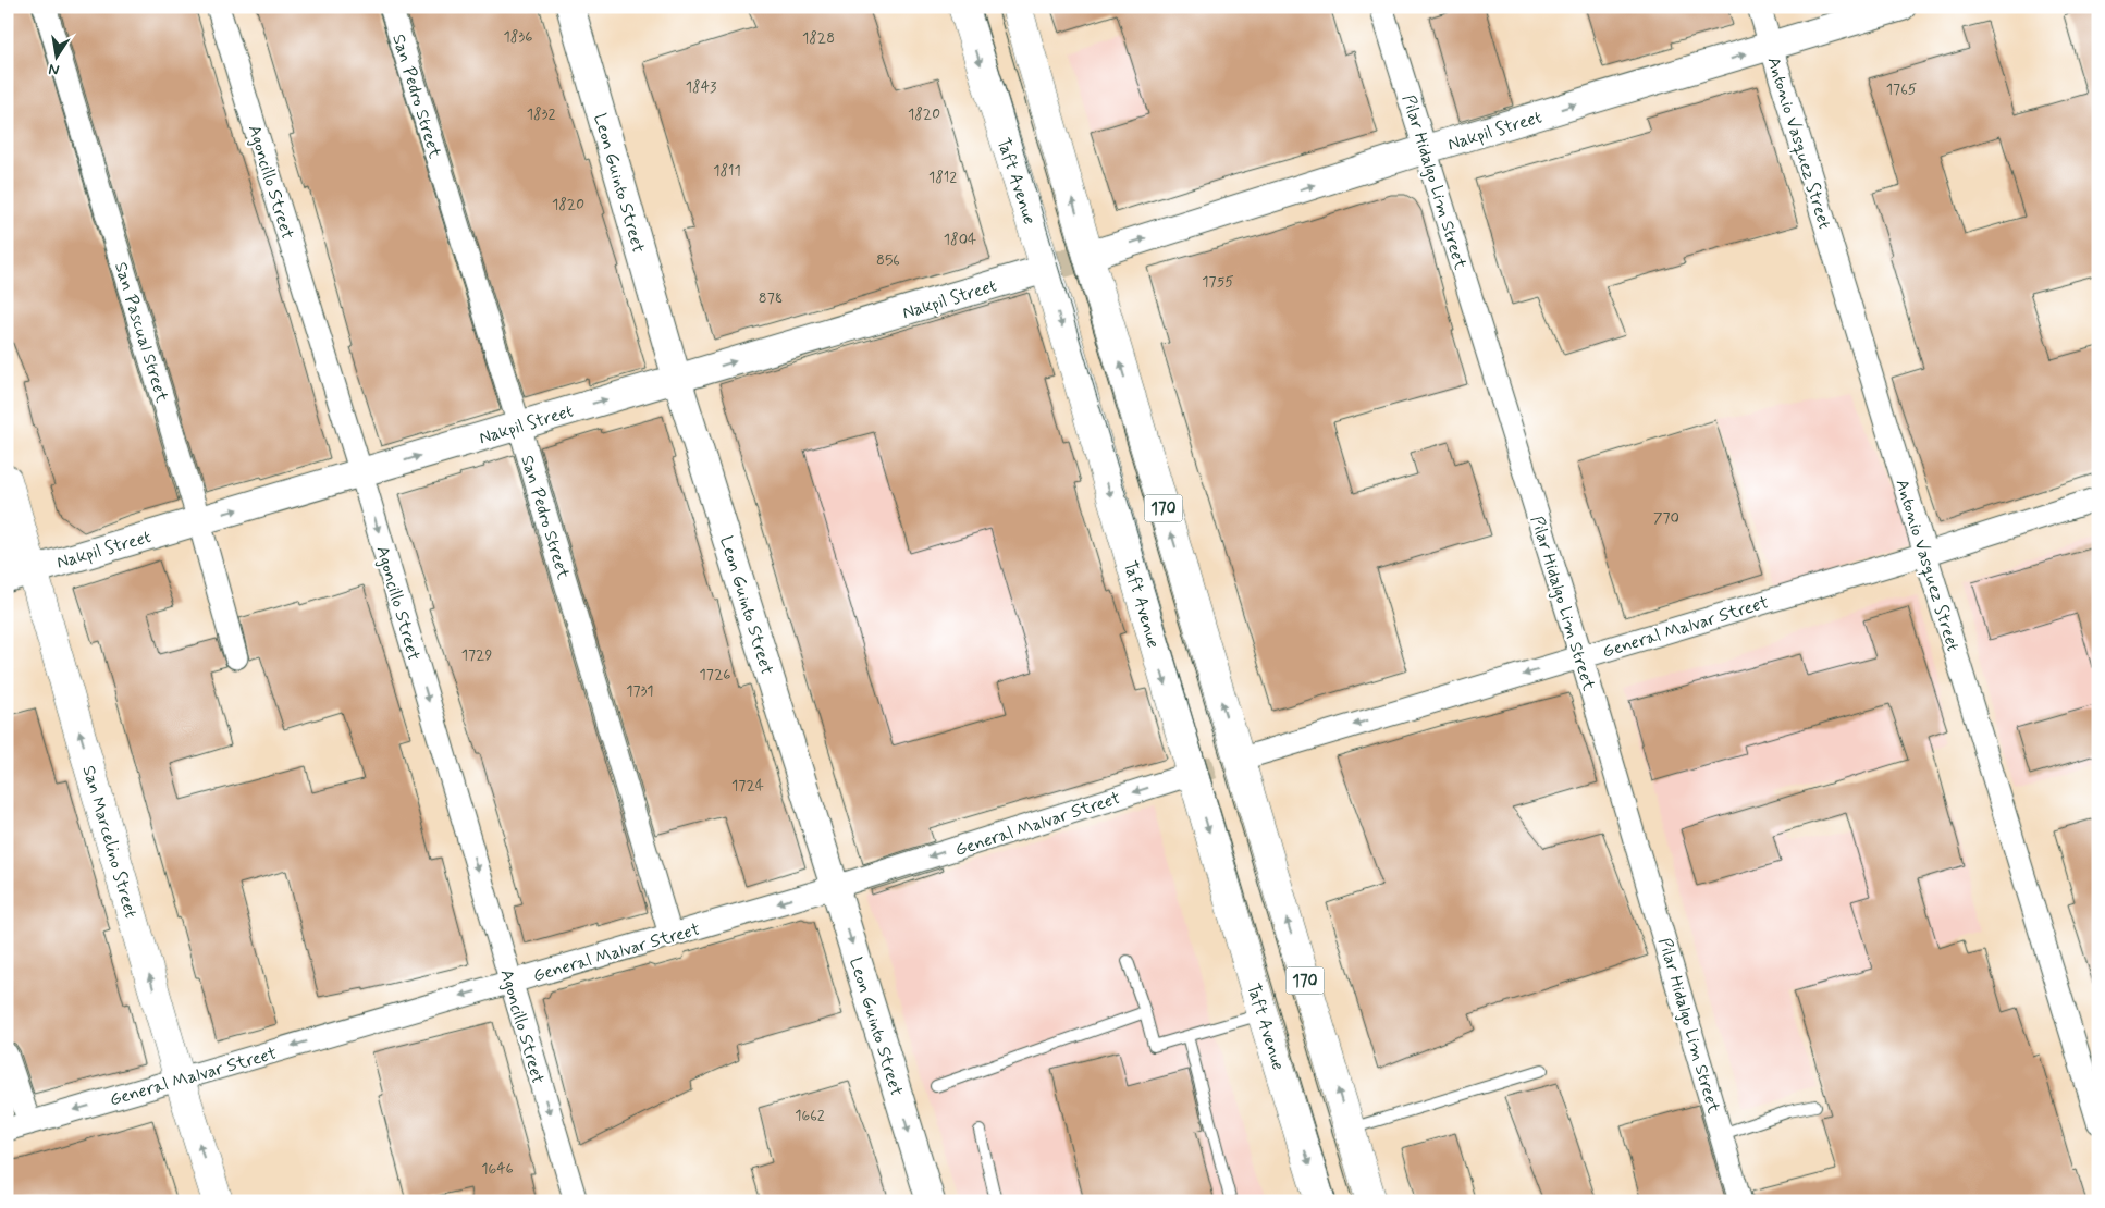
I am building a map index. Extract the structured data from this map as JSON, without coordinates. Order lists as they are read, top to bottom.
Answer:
{
  "streets": {
    "main road": ["Taft Avenue", "170", "San Marcelino Street"],
    "street": [
      "San Pedro Street",
      "Nakpil Street",
      "Antonio Vasquez Street",
      "Agoncillo Street",
      "Pilar Hidalgo Lim Street",
      "Leon Guinto Street",
      "San Pascual Street",
      "General Malvar Street"
    ]
  },
  "crossings": [
    ["San Pedro Street", "Nakpil Street"],
    ["San Pedro Street", "General Malvar Street"],
    ["Nakpil Street", "Antonio Vasquez Street"],
    ["Nakpil Street", "Taft Avenue"],
    ["Nakpil Street", "Agoncillo Street"],
    ["Nakpil Street", "Pilar Hidalgo Lim Street"],
    ["Nakpil Street", "Leon Guinto Street"],
    ["Nakpil Street", "San Pascual Street"],
    ["Nakpil Street", "170"],
    ["Nakpil Street", "San Marcelino Street"],
    ["Antonio Vasquez Street", "General Malvar Street"],
    ["Taft Avenue", "General Malvar Street"],
    ["Agoncillo Street", "General Malvar Street"],
    ["Pilar Hidalgo Lim Street", "General Malvar Street"],
    ["Leon Guinto Street", "General Malvar Street"],
    ["170", "General Malvar Street"],
    ["General Malvar Street", "San Marcelino Street"]
  ],
  "one_way": [
    "Nakpil Street",
    "Agoncillo Street",
    "General Malvar Street",
    "San Marcelino Street"
  ],
  "house_numbers": [
    "1836",
    "1828",
    "1843",
    "1765",
    "1832",
    "1820",
    "1811",
    "1812",
    "1820",
    "1804",
    "856",
    "1755",
    "878",
    "770",
    "1729",
    "1726",
    "1731",
    "1724",
    "1662",
    "1646"
  ],
  "north": "bottom"
}
